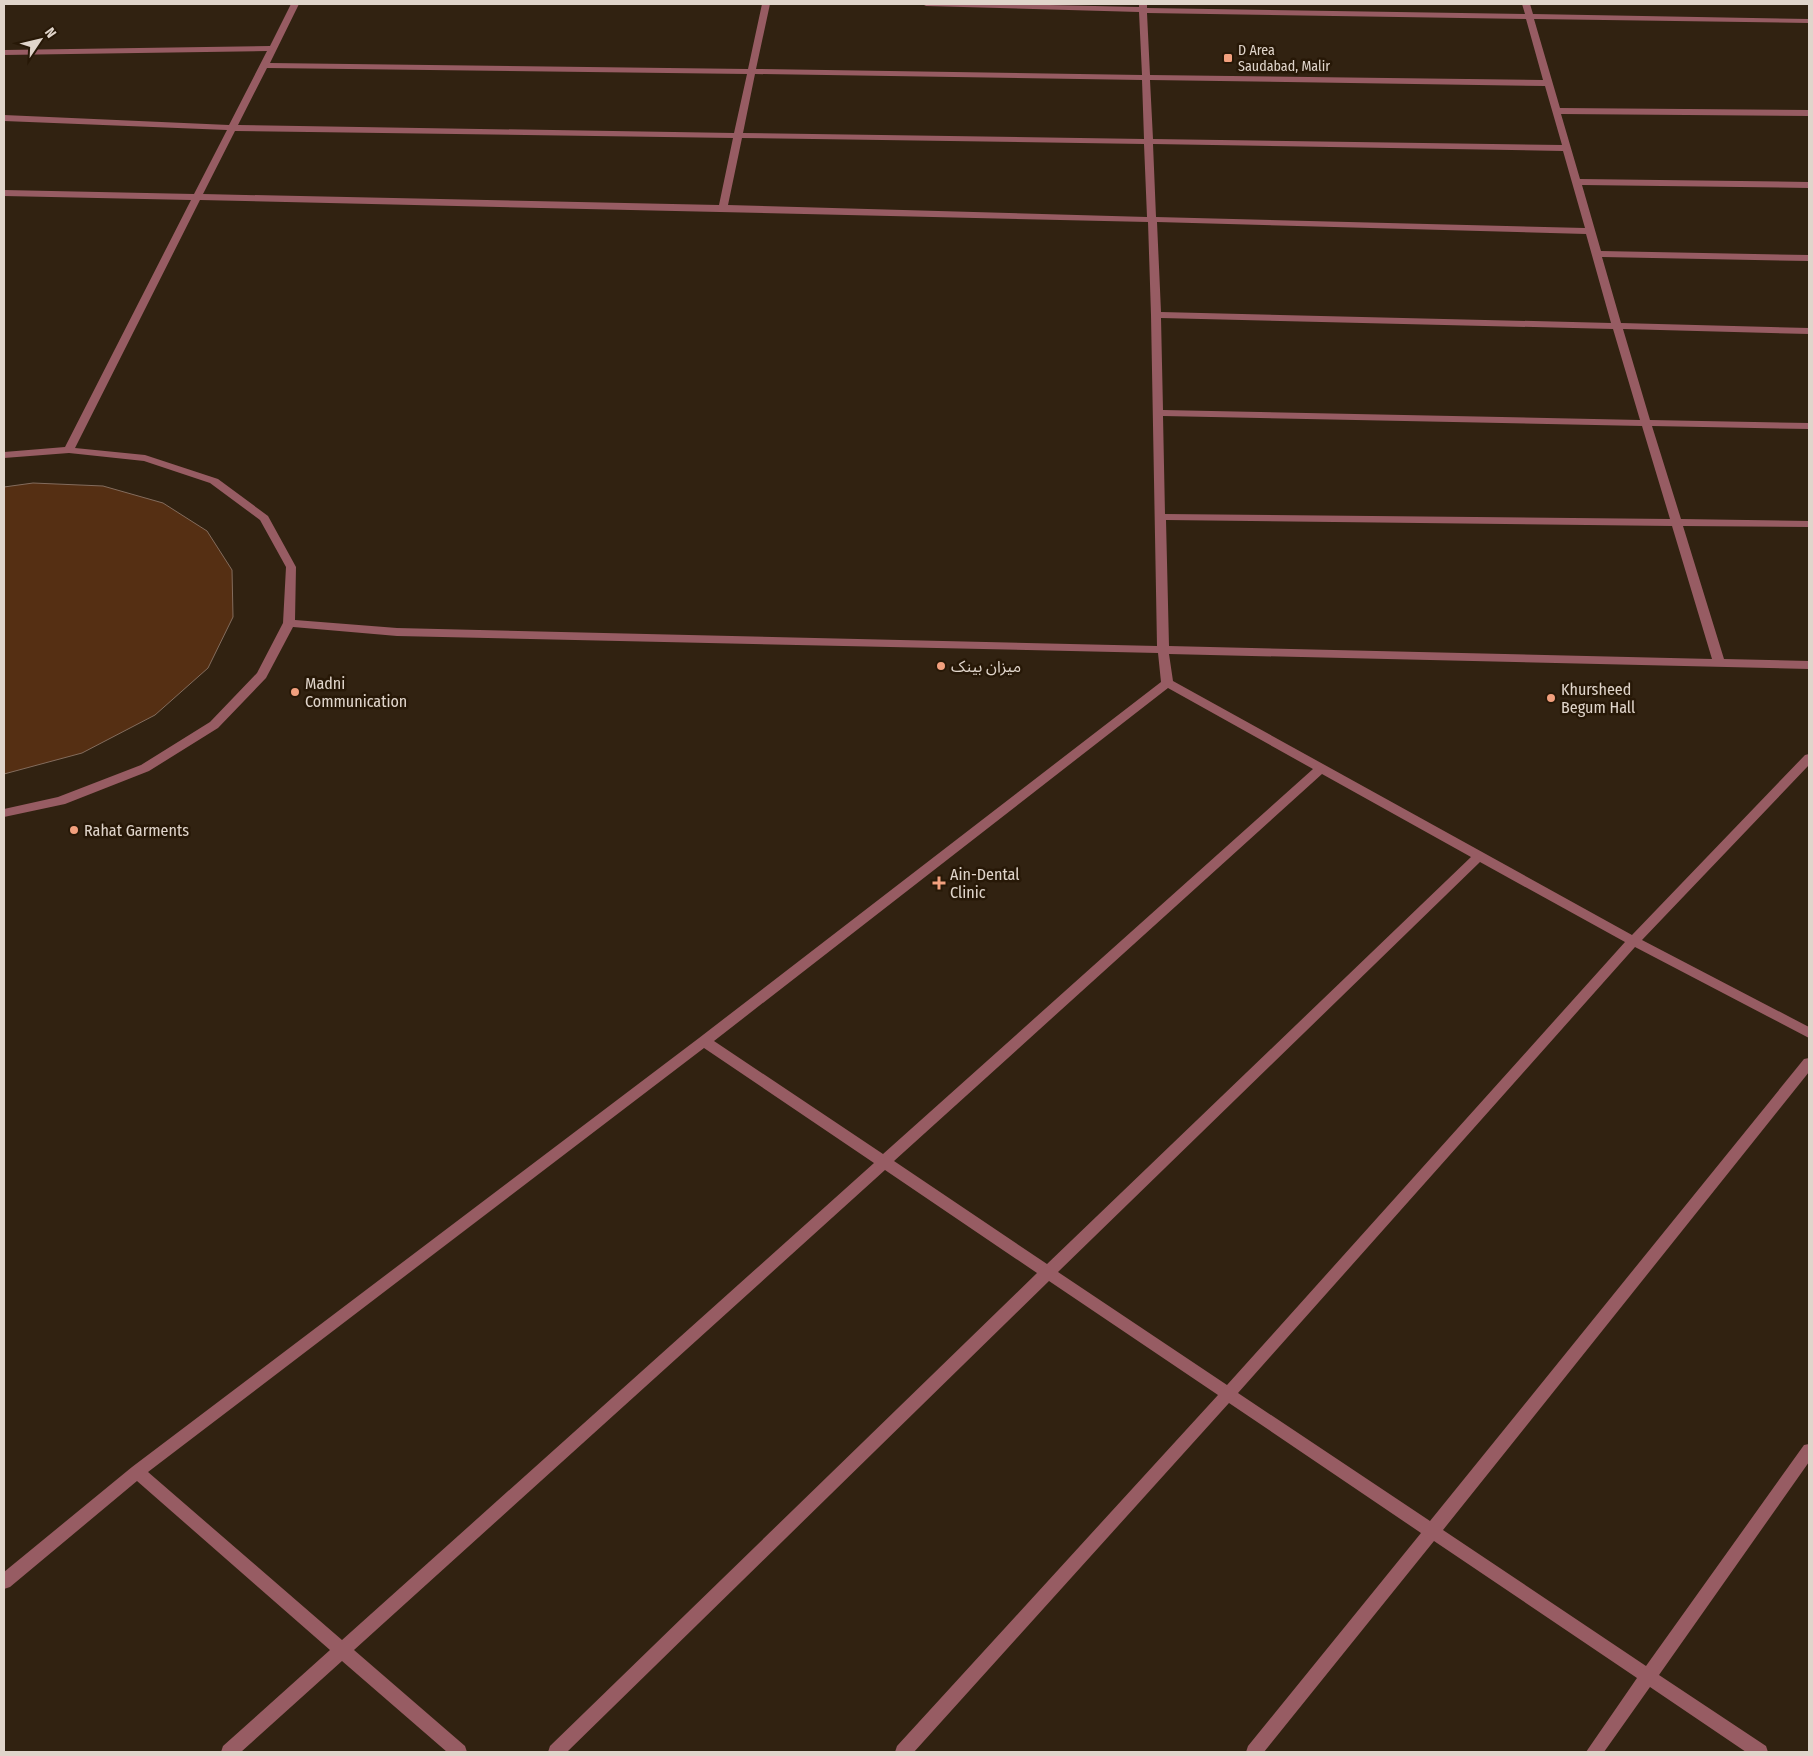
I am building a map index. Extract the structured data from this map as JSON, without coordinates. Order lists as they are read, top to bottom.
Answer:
{
  "places": {
    "transit": ["D Area Saudabad, Malir"],
    "other": [
      "میزان بینک",
      "Madni Communication",
      "Khursheed Begum Hall",
      "Rahat Garments"
    ],
    "health": ["Ain-Dental Clinic"]
  },
  "north": "top right"
}
